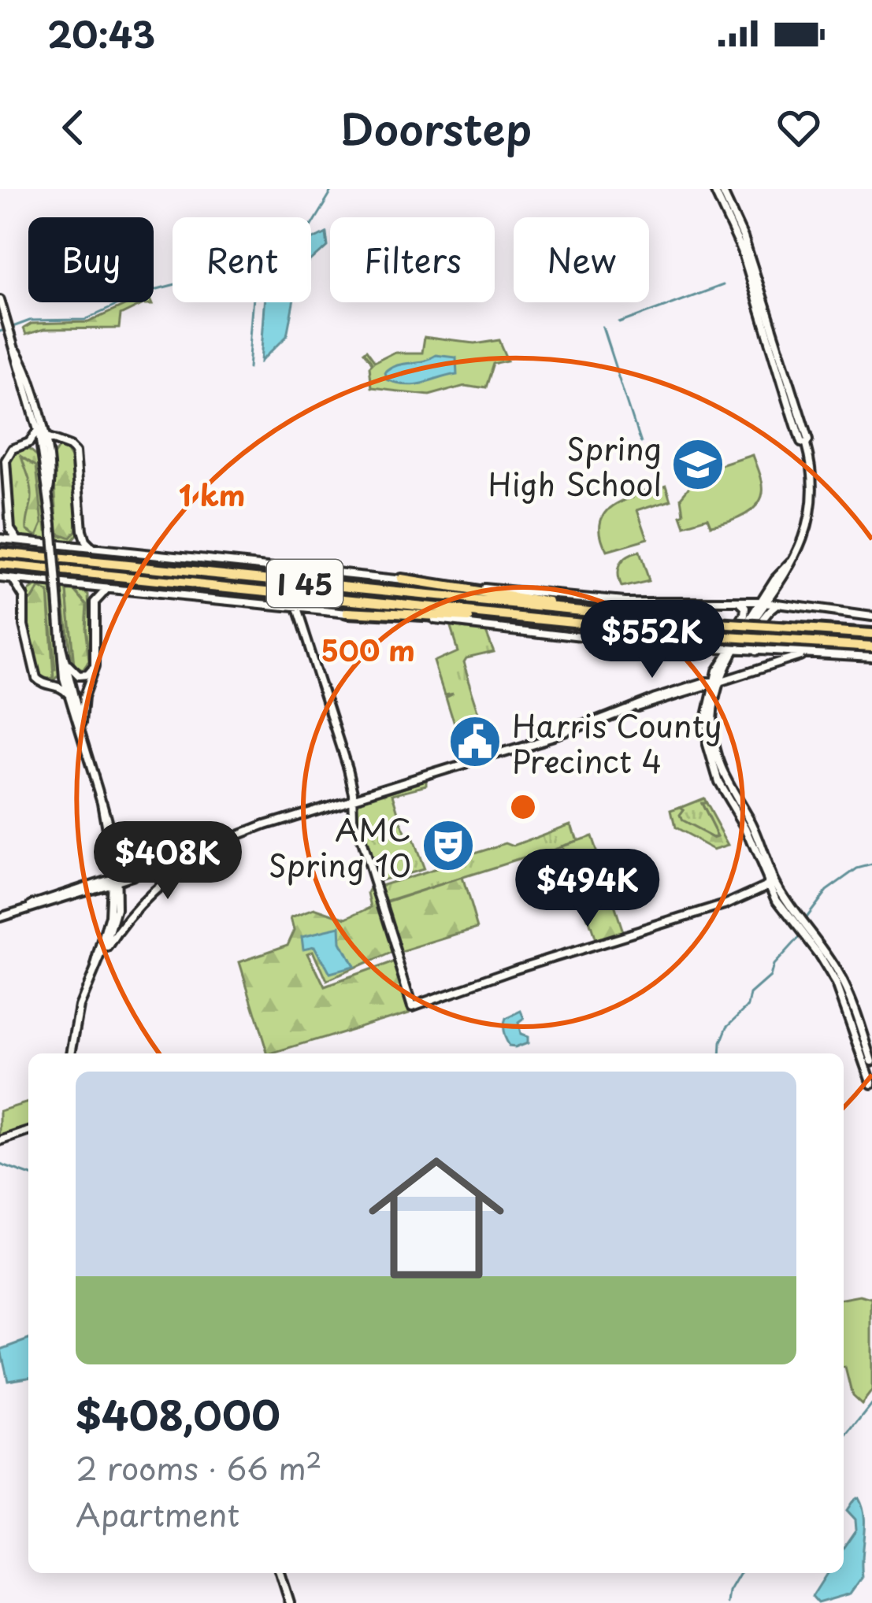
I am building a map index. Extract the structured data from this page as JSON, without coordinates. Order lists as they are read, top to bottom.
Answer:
{
  "streets": {
    "highway": ["I 45"]
  },
  "places": {
    "school or university": ["Spring High School"],
    "public building": ["Harris County Precinct 4"],
    "theatre": ["AMC Spring 10"]
  },
  "page": {
    "status": "20:43",
    "header": "Doorstep",
    "chip": [
      "Buy",
      "Rent",
      "Filters",
      "New"
    ],
    "price": ["$552K", "$408K", "$494K"],
    "list": [
      {
        "name": "$408,000",
        "note": "2 rooms · 66 m² · Apartment"
      }
    ]
  },
  "rings": ["1 km", "500 m"]
}
